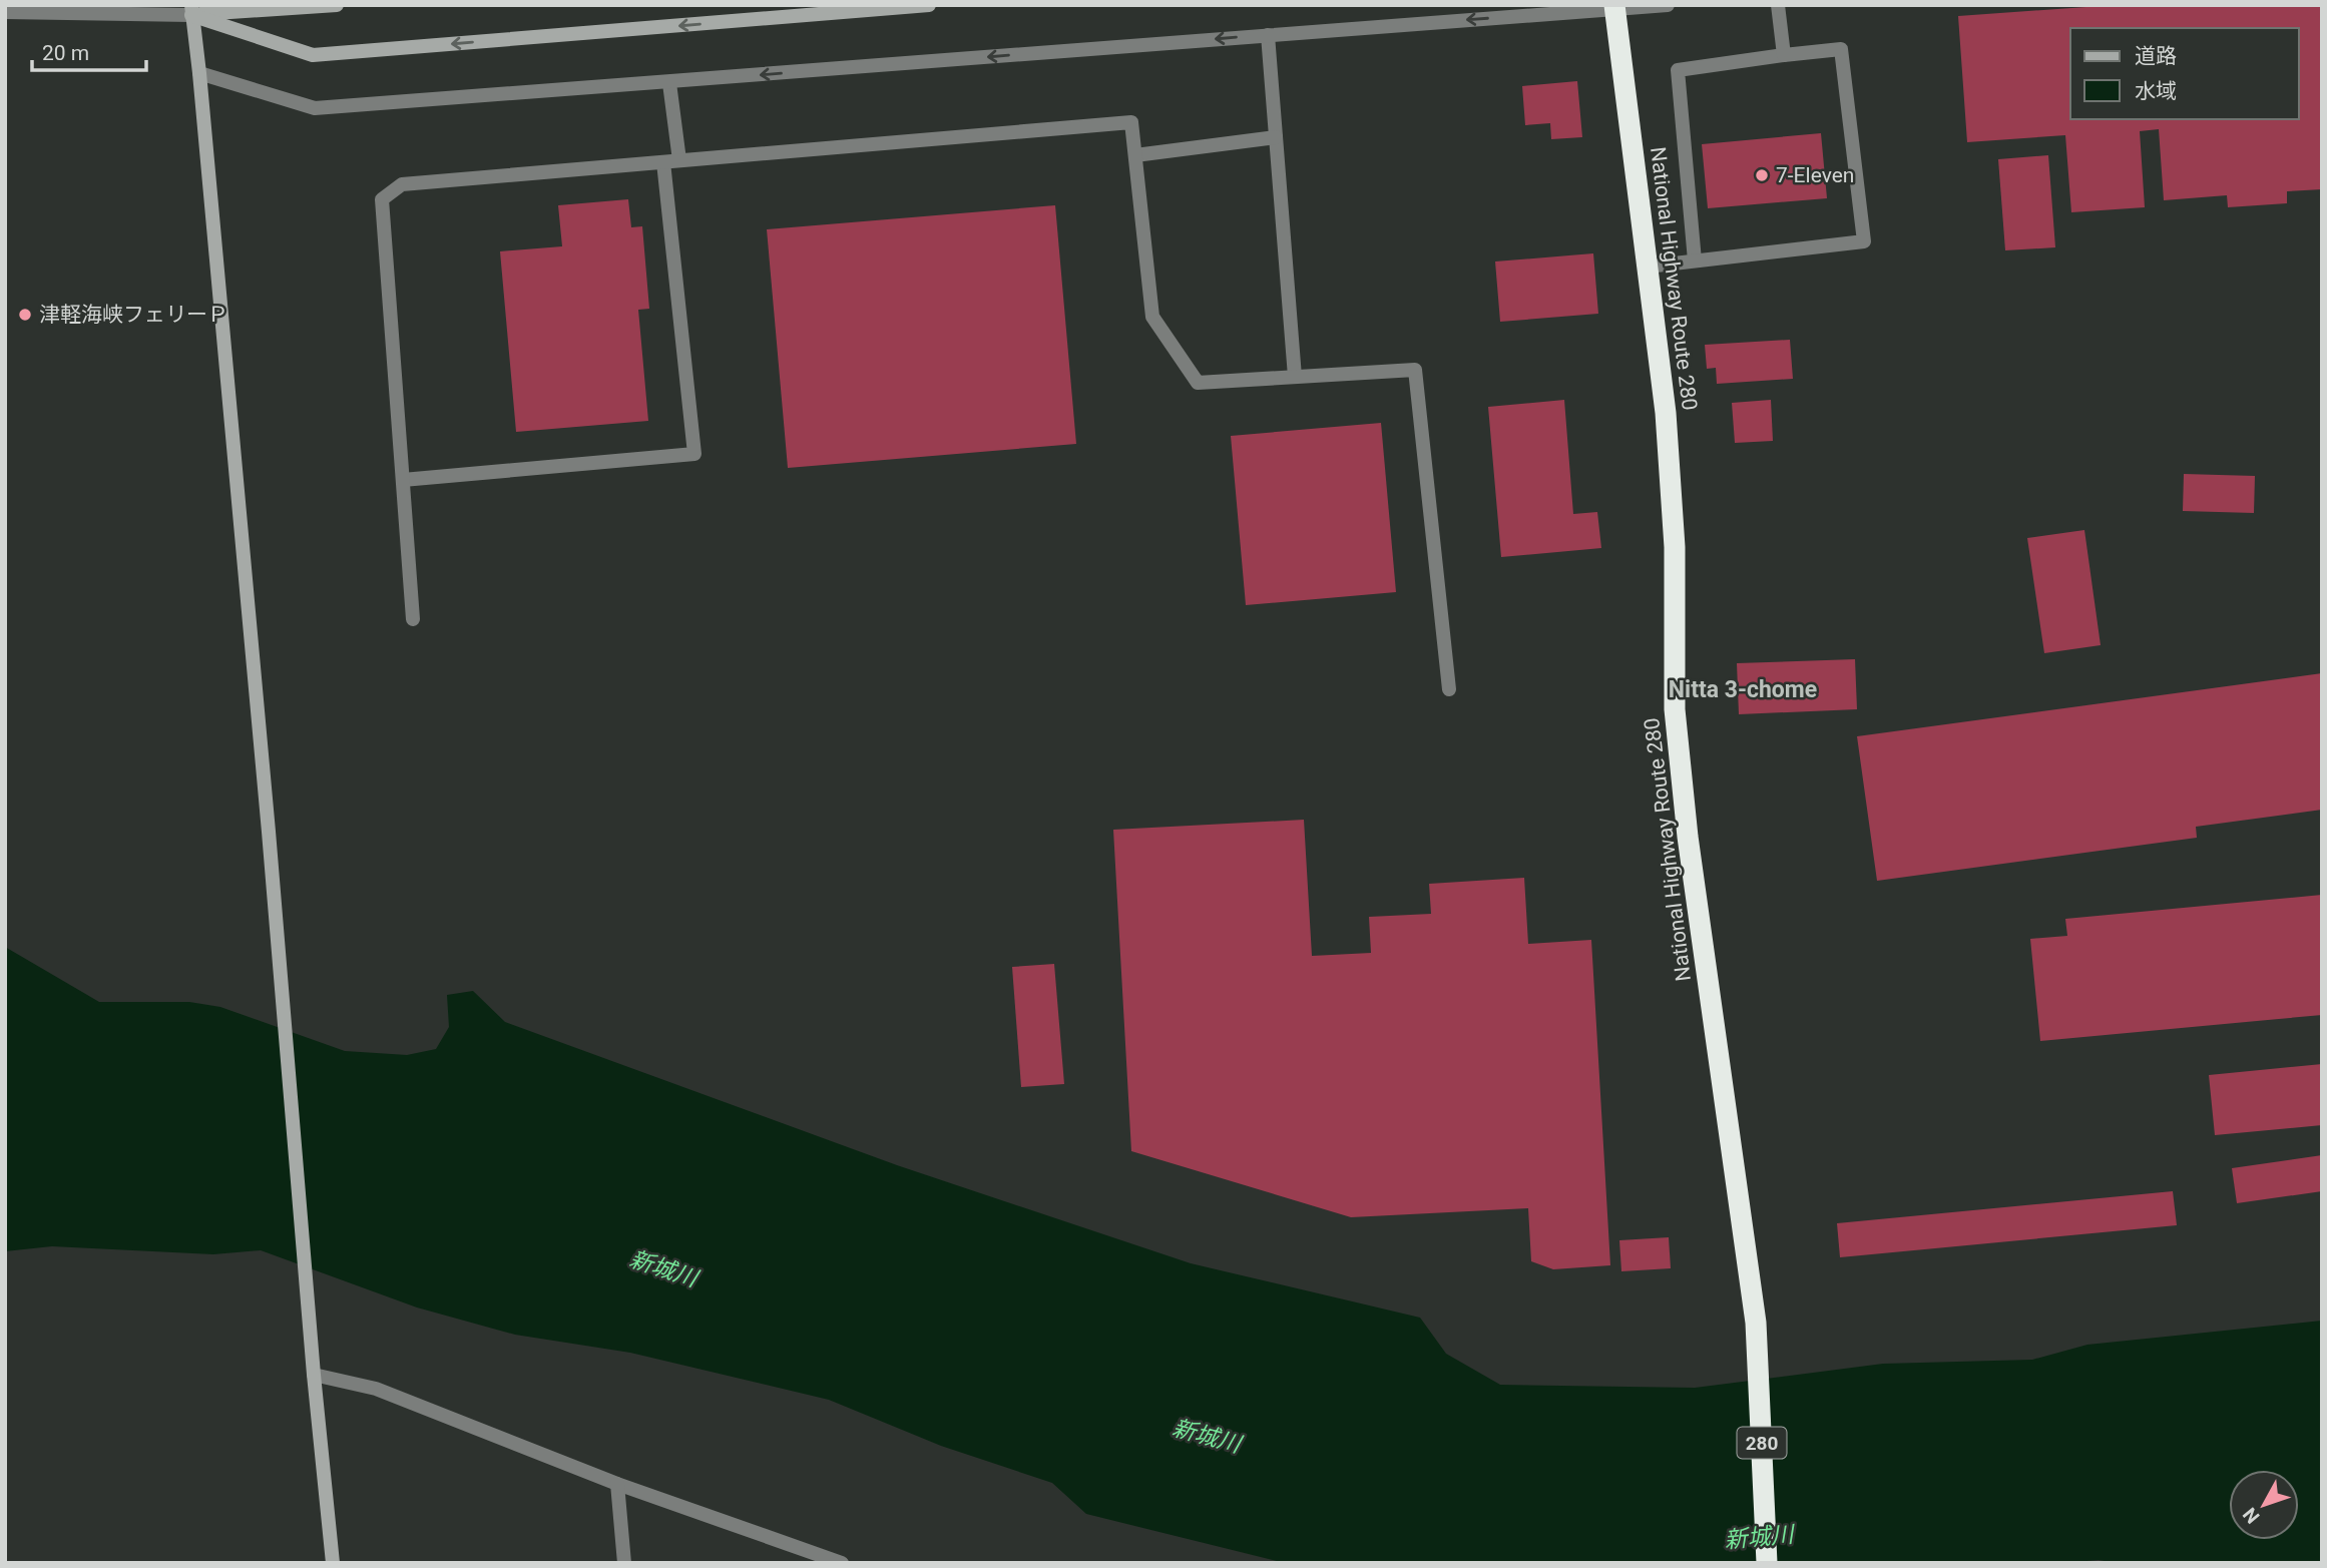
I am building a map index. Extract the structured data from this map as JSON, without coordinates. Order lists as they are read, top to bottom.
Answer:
{
  "streets": {
    "highway": ["National Highway Route 280", "280"]
  },
  "districts": ["Nitta 3-chome"],
  "water": ["新城川"],
  "places": ["7-Eleven", "津軽海峡フェリーＰ"],
  "legend": ["道路", "水域"],
  "scale_bar": "20 m",
  "north": "bottom left"
}
